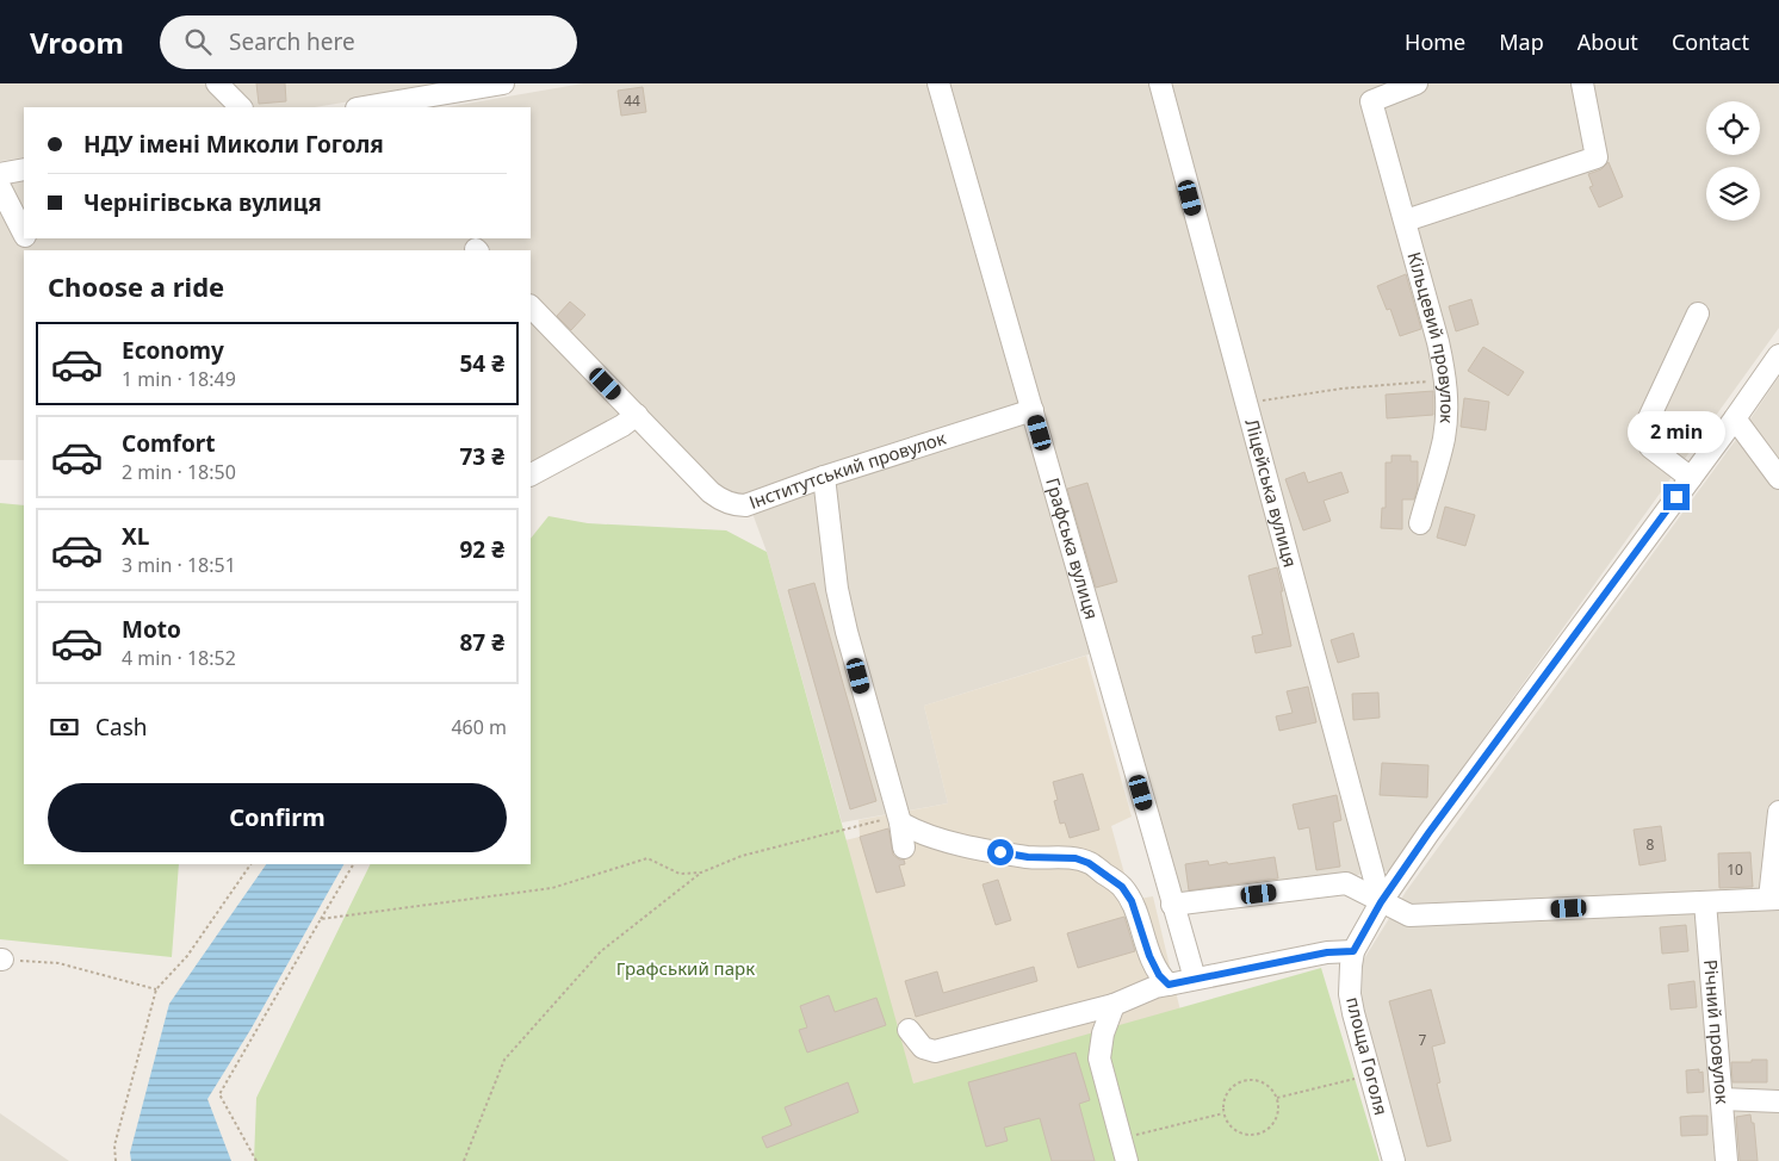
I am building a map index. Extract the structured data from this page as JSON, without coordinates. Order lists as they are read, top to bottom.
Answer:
{
  "streets": {
    "street": [
      "Кільцевий провулок",
      "Інститутський провулок",
      "Ліцейська вулиця",
      "Графська вулиця",
      "Річний провулок",
      "площа Гоголя"
    ]
  },
  "crossings": [
    ["Інститутський провулок", "Графська вулиця"]
  ],
  "parks": ["Графський парк"],
  "house_numbers": [
    "44",
    "8",
    "10",
    "7"
  ],
  "page": {
    "header": "Vroom",
    "search": "Search here",
    "nav": [
      "Home",
      "Map",
      "About",
      "Contact"
    ],
    "banner": ["НДУ імені Миколи Гоголя", "Чернігівська вулиця"],
    "heading": "Choose a ride",
    "list": [
      {
        "name": "Economy",
        "note": "1 min · 18:49",
        "value": "54 ₴"
      },
      {
        "name": "Comfort",
        "note": "2 min · 18:50",
        "value": "73 ₴"
      },
      {
        "name": "XL",
        "note": "3 min · 18:51",
        "value": "92 ₴"
      },
      {
        "name": "Moto",
        "note": "4 min · 18:52",
        "value": "87 ₴"
      }
    ],
    "bubble": "2 min",
    "pay": ["Cash", "460 m"],
    "buttons": "Confirm"
  }
}
